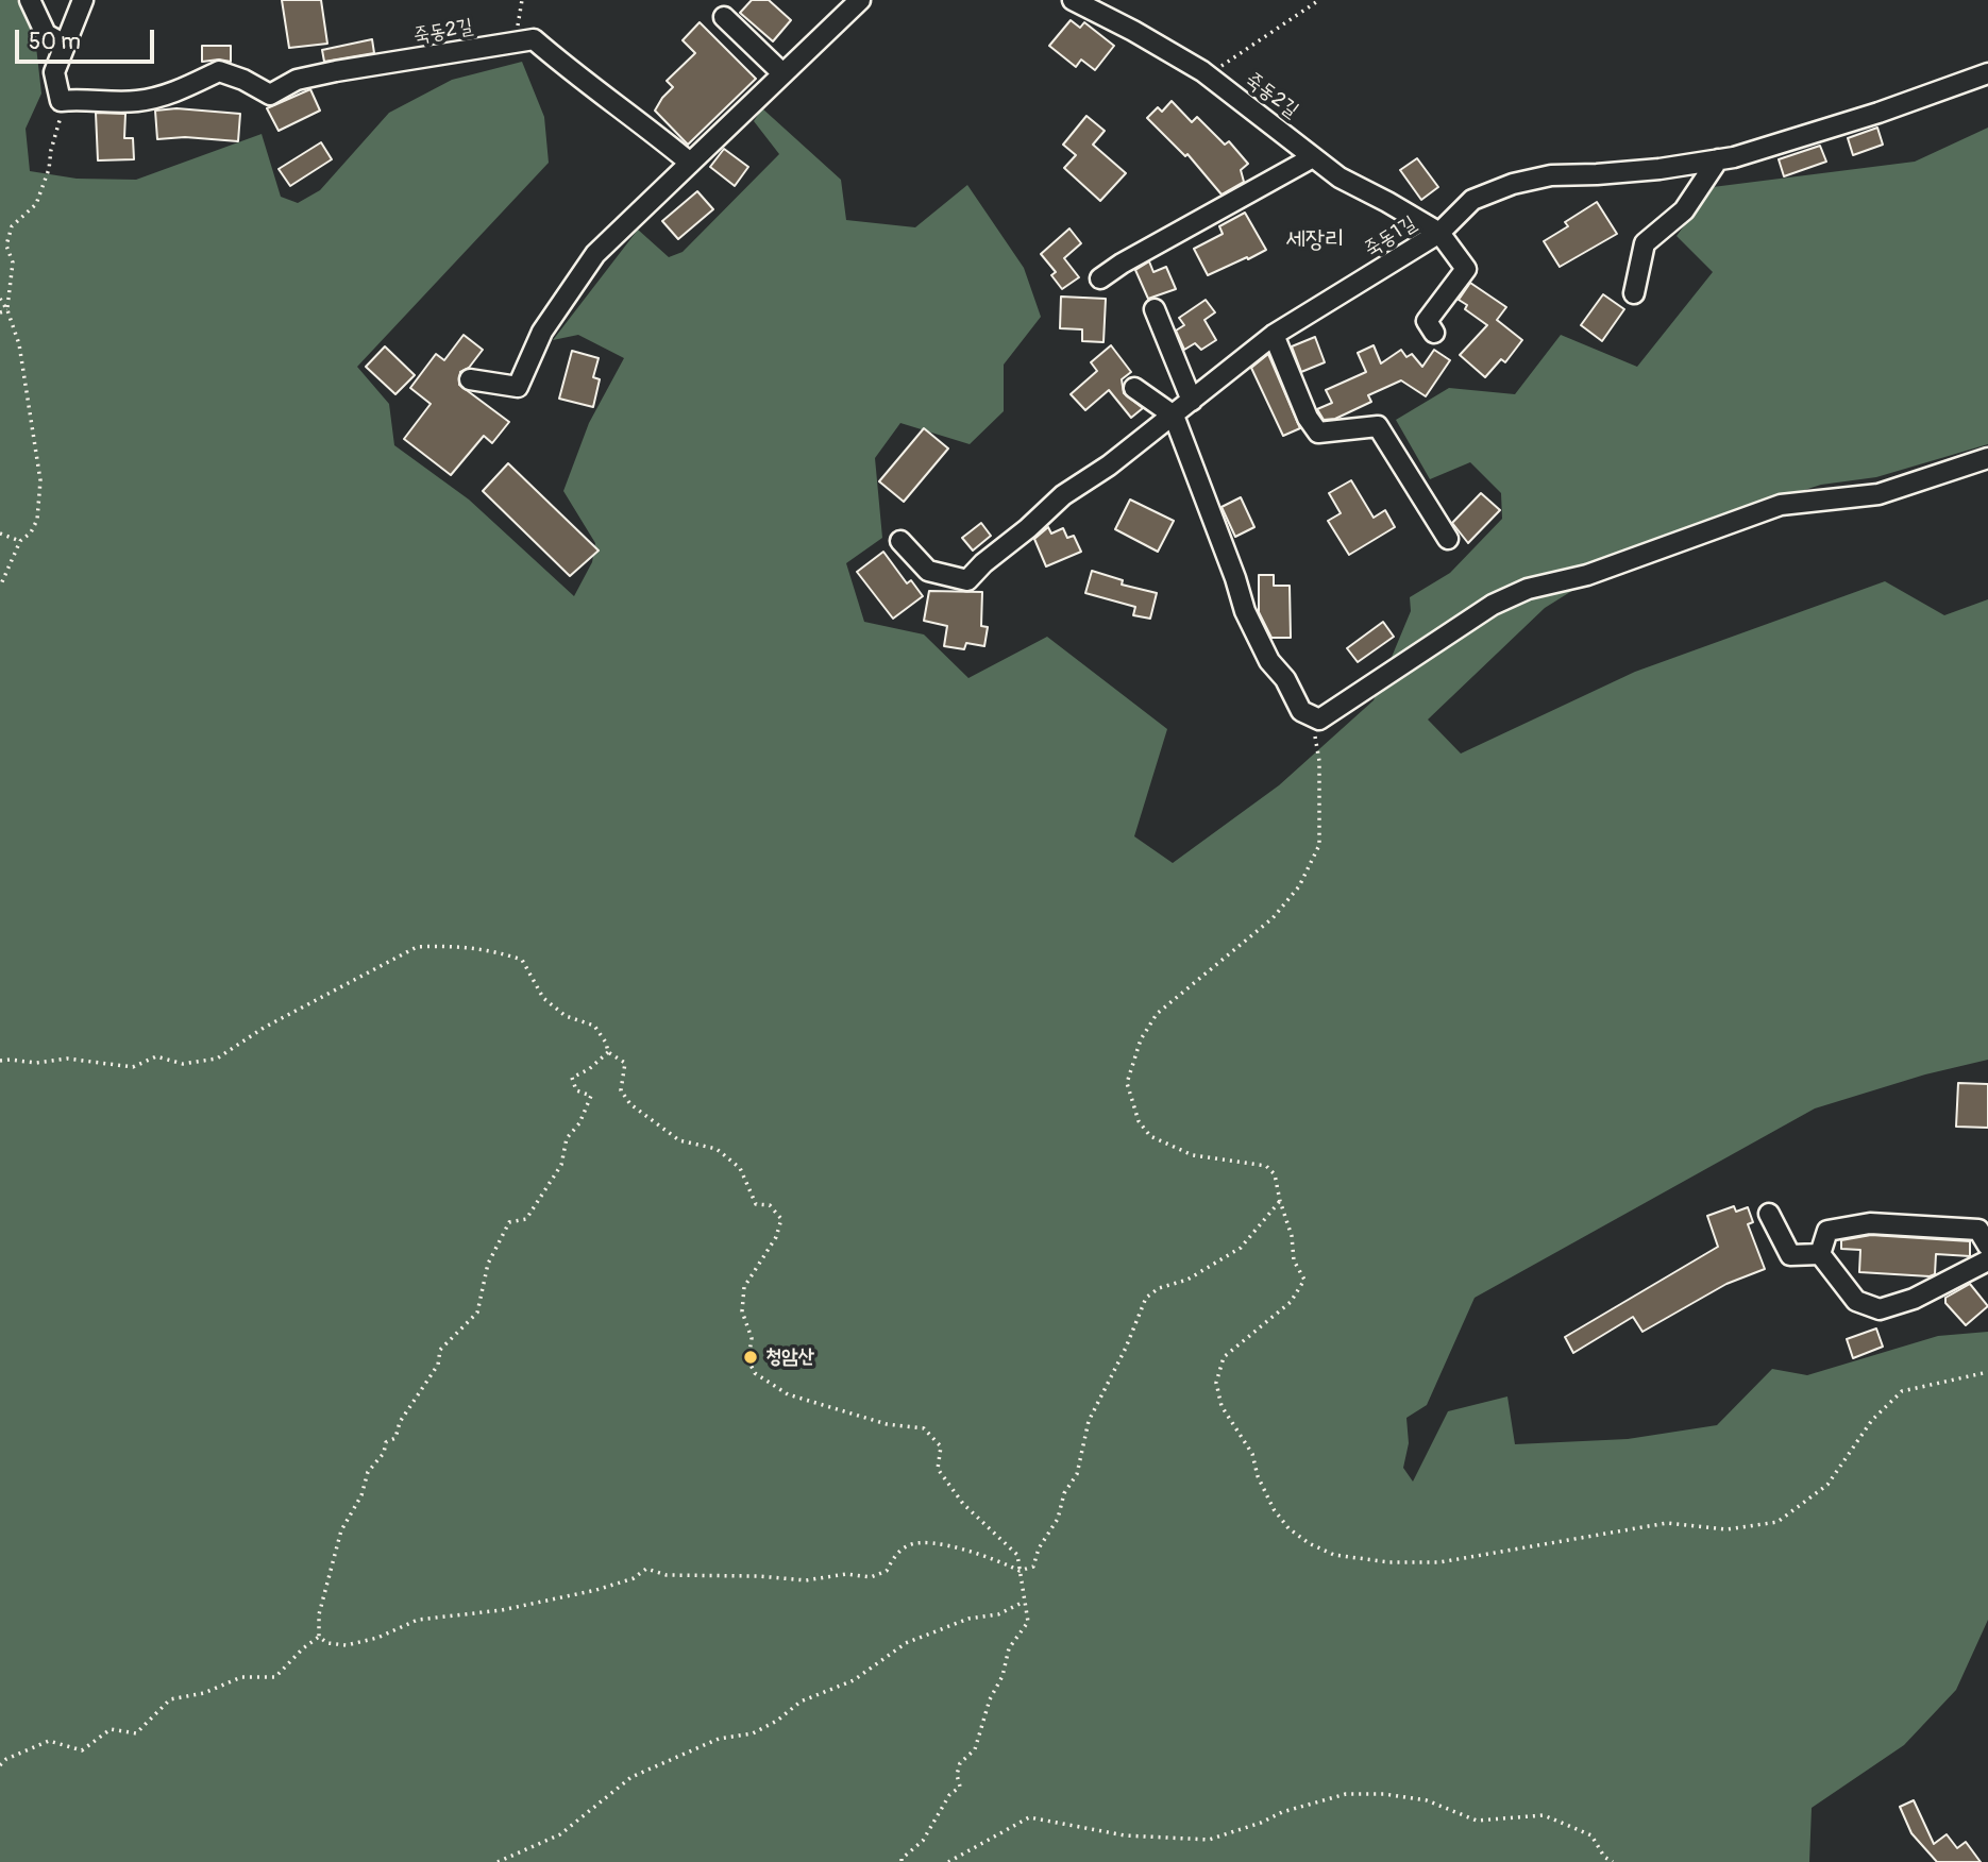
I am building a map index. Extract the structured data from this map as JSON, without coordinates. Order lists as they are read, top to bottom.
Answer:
{
  "streets": {
    "street": ["죽동2길", "죽동1길"]
  },
  "crossings": [
    ["죽동2길", "죽동1길"]
  ],
  "districts": ["세장리"],
  "places": ["청암산"],
  "scale_bar": "50 m"
}
